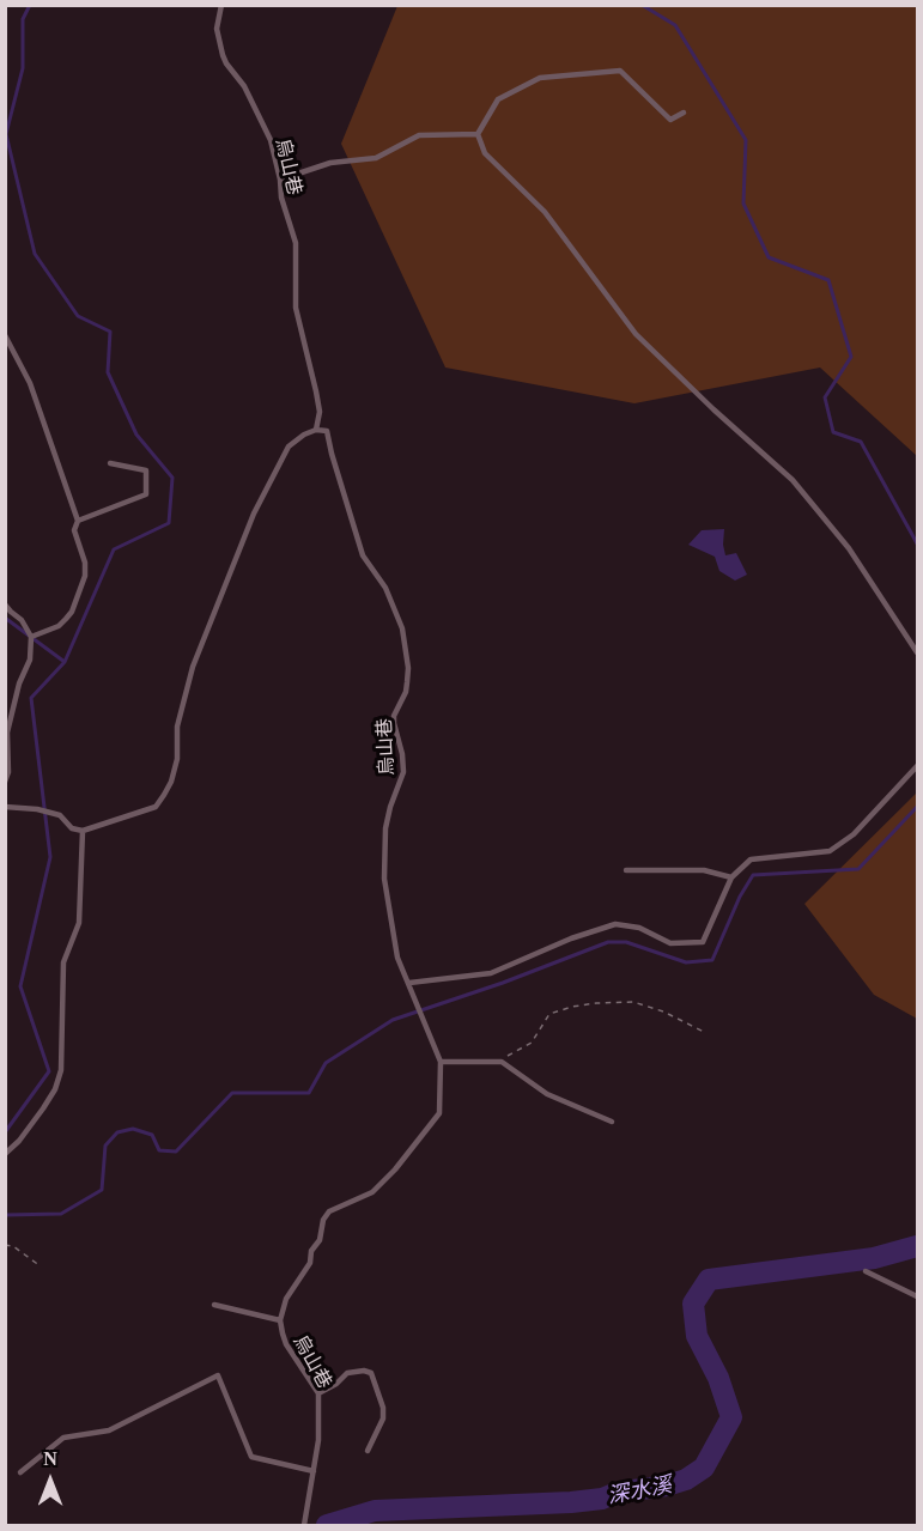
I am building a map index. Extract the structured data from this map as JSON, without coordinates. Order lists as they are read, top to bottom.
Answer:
{
  "streets": {
    "lane": ["烏山巷"]
  },
  "water": ["深水溪"],
  "north": "top"
}
